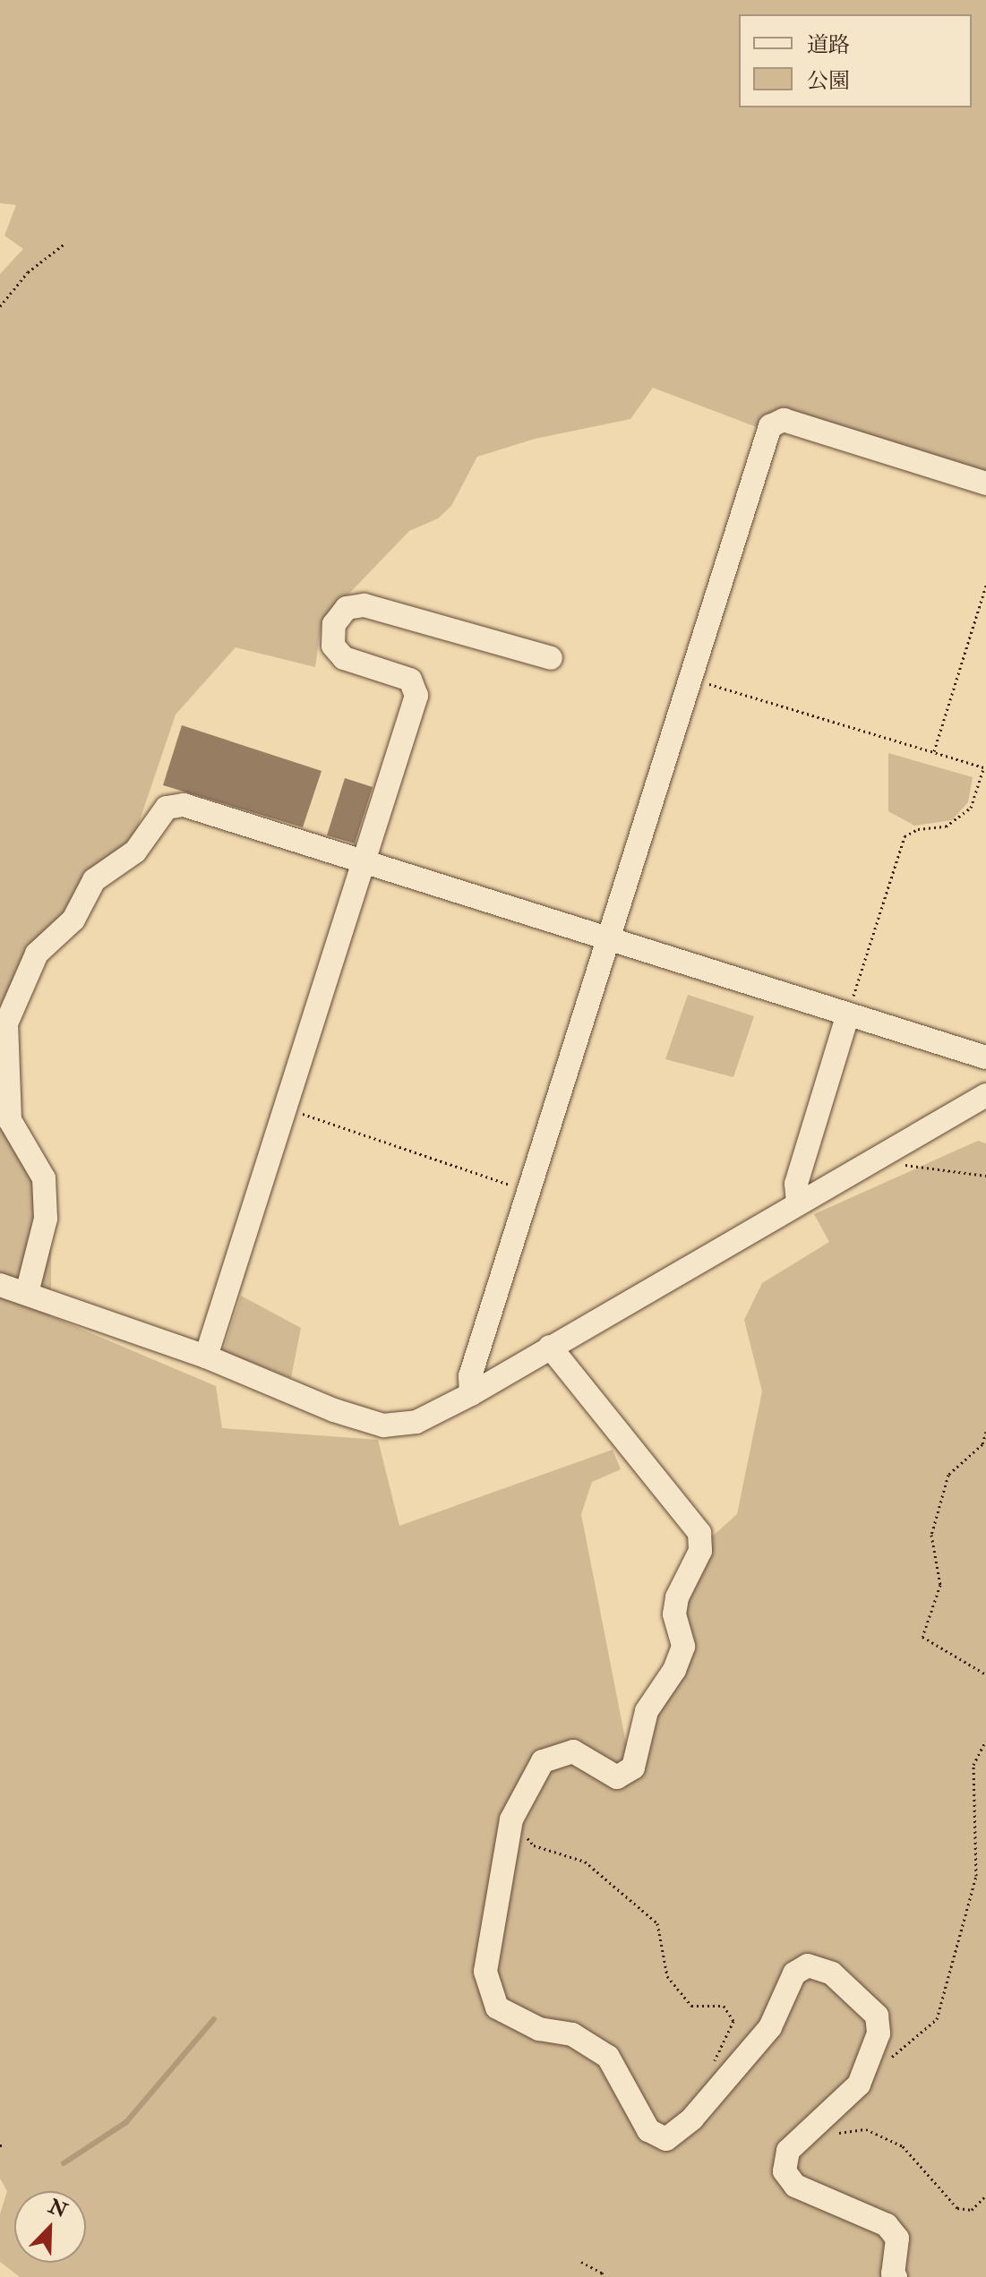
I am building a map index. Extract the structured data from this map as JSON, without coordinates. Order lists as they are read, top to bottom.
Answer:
{
  "legend": ["道路", "公園"],
  "north": "top right"
}
